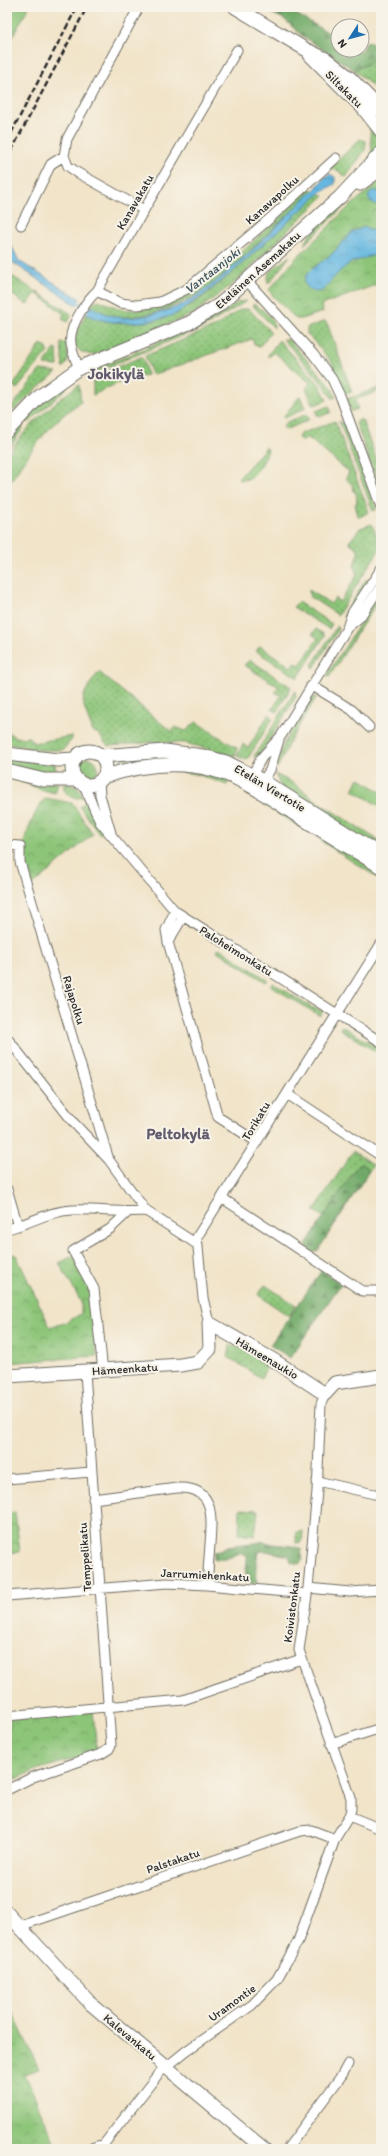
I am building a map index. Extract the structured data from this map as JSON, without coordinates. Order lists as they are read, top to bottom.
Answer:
{
  "streets": {
    "street": [
      "Siltakatu",
      "Kanavapolku",
      "Kanavakatu",
      "Eteläinen Asemakatu",
      "Etelän Viertotie",
      "Paloheimonkatu",
      "Rajapolku",
      "Torikatu",
      "Hämeenaukio",
      "Hämeenkatu",
      "Temppelikatu",
      "Jarrumiehenkatu",
      "Koivistonkatu",
      "Palstakatu",
      "Uramontie",
      "Kalevankatu"
    ]
  },
  "crossings": [
    ["Kanavapolku", "Kanavakatu"],
    ["Kanavakatu", "Eteläinen Asemakatu"],
    ["Etelän Viertotie", "Paloheimonkatu"],
    ["Paloheimonkatu", "Torikatu"],
    ["Torikatu", "Hämeenaukio"],
    ["Torikatu", "Hämeenkatu"],
    ["Hämeenaukio", "Hämeenkatu"],
    ["Hämeenaukio", "Koivistonkatu"],
    ["Hämeenkatu", "Temppelikatu"],
    ["Temppelikatu", "Jarrumiehenkatu"],
    ["Jarrumiehenkatu", "Koivistonkatu"],
    ["Koivistonkatu", "Uramontie"],
    ["Palstakatu", "Uramontie"],
    ["Palstakatu", "Kalevankatu"],
    ["Uramontie", "Kalevankatu"]
  ],
  "districts": ["Jokikylä", "Peltokylä"],
  "water": ["Vantaanjoki"],
  "north": "bottom left"
}
